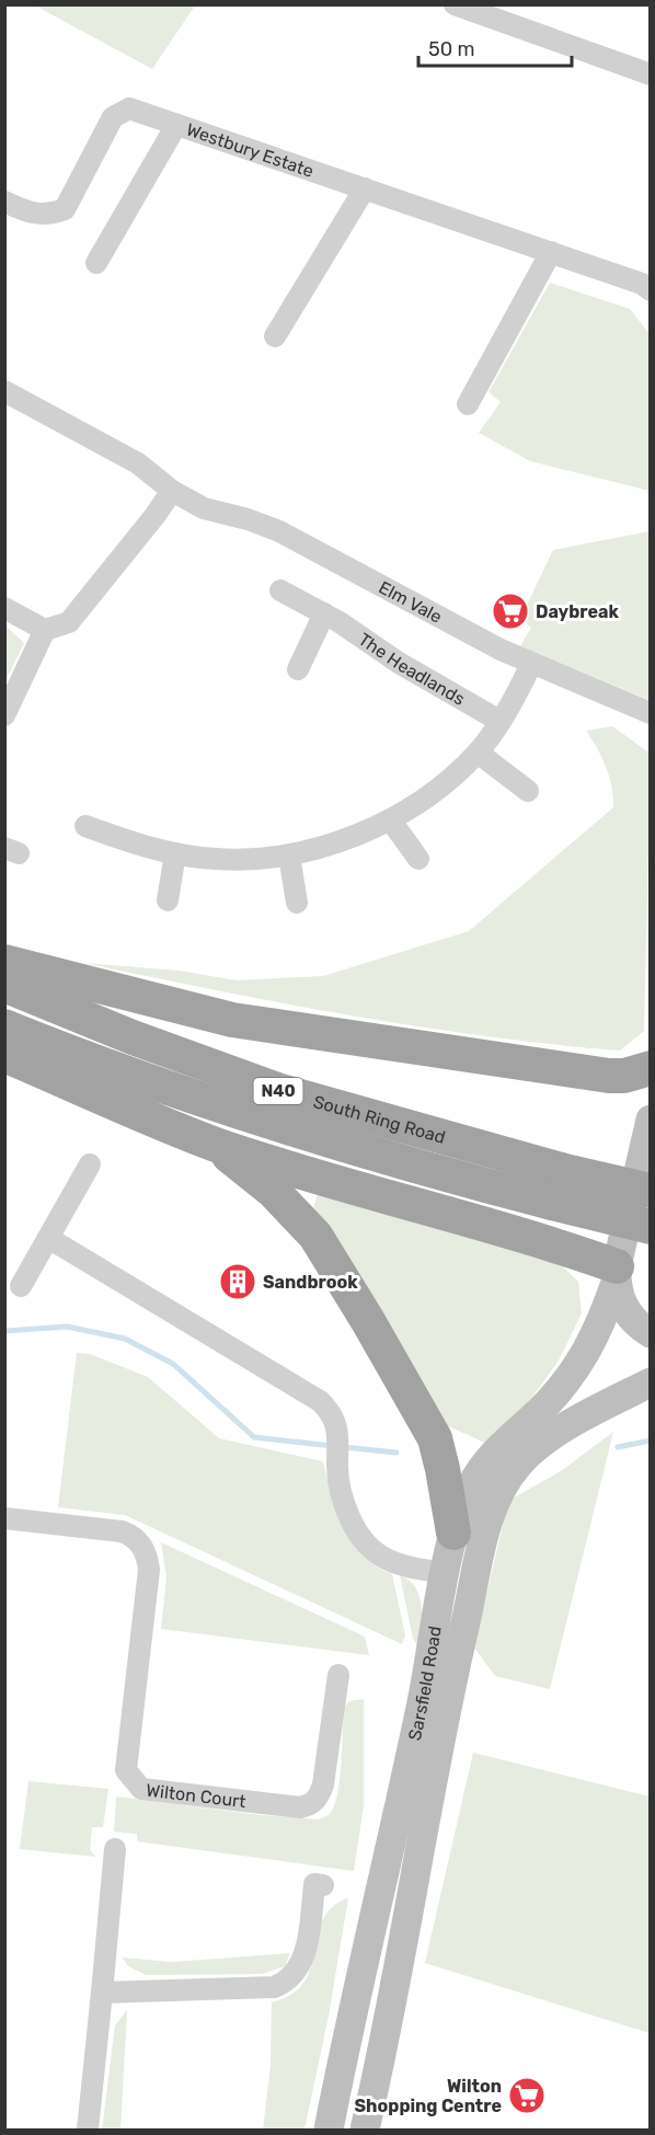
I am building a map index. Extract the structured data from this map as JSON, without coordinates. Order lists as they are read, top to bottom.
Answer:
{
  "streets": {
    "highway": ["N40", "South Ring Road"],
    "main road": ["Sarsfield Road"],
    "street": [
      "Westbury Estate",
      "Elm Vale",
      "The Headlands",
      "Wilton Court"
    ]
  },
  "places": {
    "supermarket": ["Daybreak", "Wilton Shopping Centre"],
    "building": ["Sandbrook"]
  },
  "scale_bar": "50 m"
}
